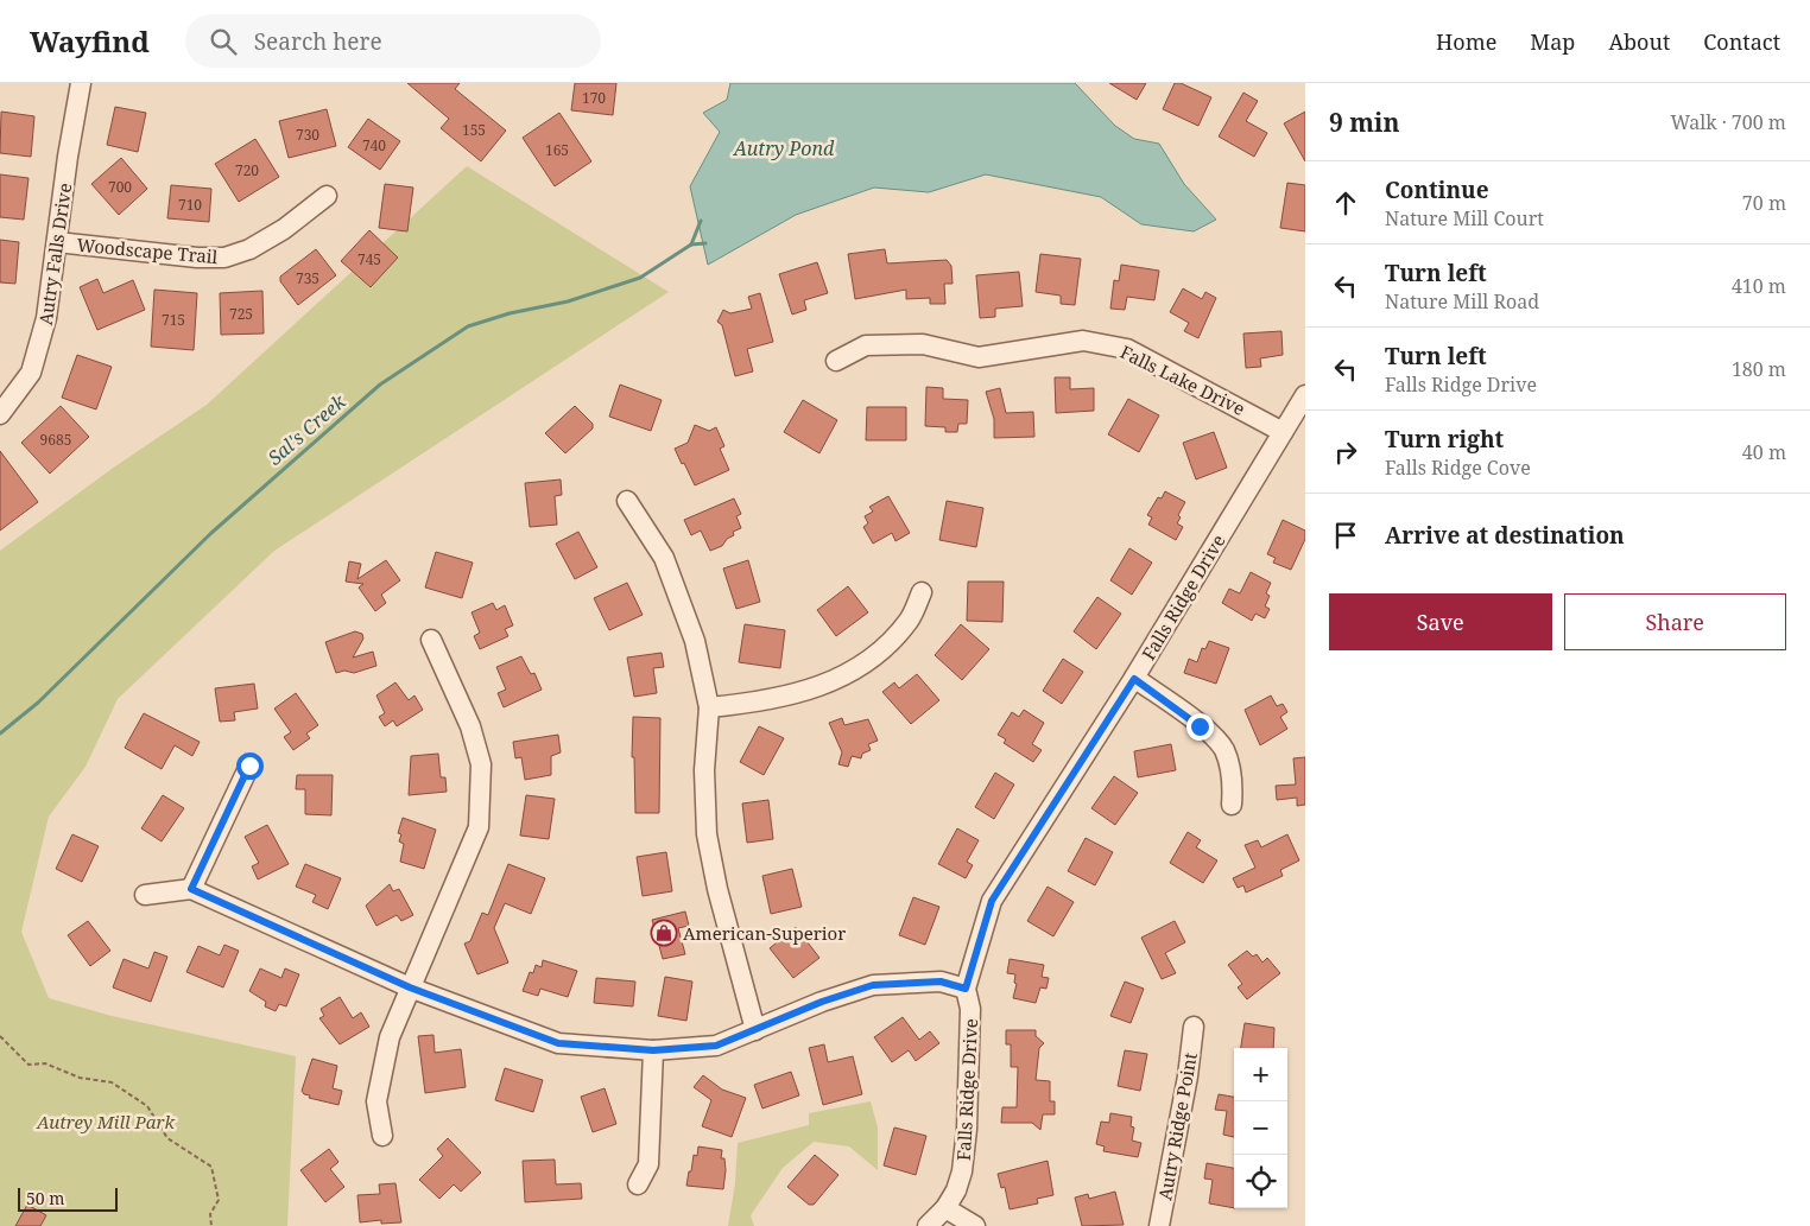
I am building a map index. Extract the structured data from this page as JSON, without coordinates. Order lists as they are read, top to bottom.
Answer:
{
  "streets": {
    "street": [
      "Woodscape Trail",
      "Autry Falls Drive",
      "Falls Lake Drive",
      "Falls Ridge Drive",
      "Autry Ridge Point"
    ]
  },
  "crossings": [
    ["Woodscape Trail", "Autry Falls Drive"],
    ["Falls Lake Drive", "Falls Ridge Drive"]
  ],
  "water": ["Autry Pond", "Sal's Creek"],
  "parks": ["Autrey Mill Park"],
  "places": {
    "shop": ["American-Superior"]
  },
  "house_numbers": [
    "170",
    "155",
    "730",
    "740",
    "165",
    "720",
    "700",
    "710",
    "745",
    "735",
    "725",
    "715",
    "9685"
  ],
  "scale_bar": "50 m",
  "page": {
    "header": "Wayfind",
    "search": "Search here",
    "nav": [
      "Home",
      "Map",
      "About",
      "Contact"
    ],
    "heading": ["9 min", "Walk · 700 m"],
    "list": [
      ["Continue", "Nature Mill Court", "70 m"],
      ["Turn left", "Nature Mill Road", "410 m"],
      ["Turn left", "Falls Ridge Drive", "180 m"],
      ["Turn right", "Falls Ridge Cove", "40 m"],
      "Arrive at destination"
    ],
    "buttons": ["Save", "Share"],
    "map_buttons": ["+", "−"],
    "scale": "50 m"
  }
}
